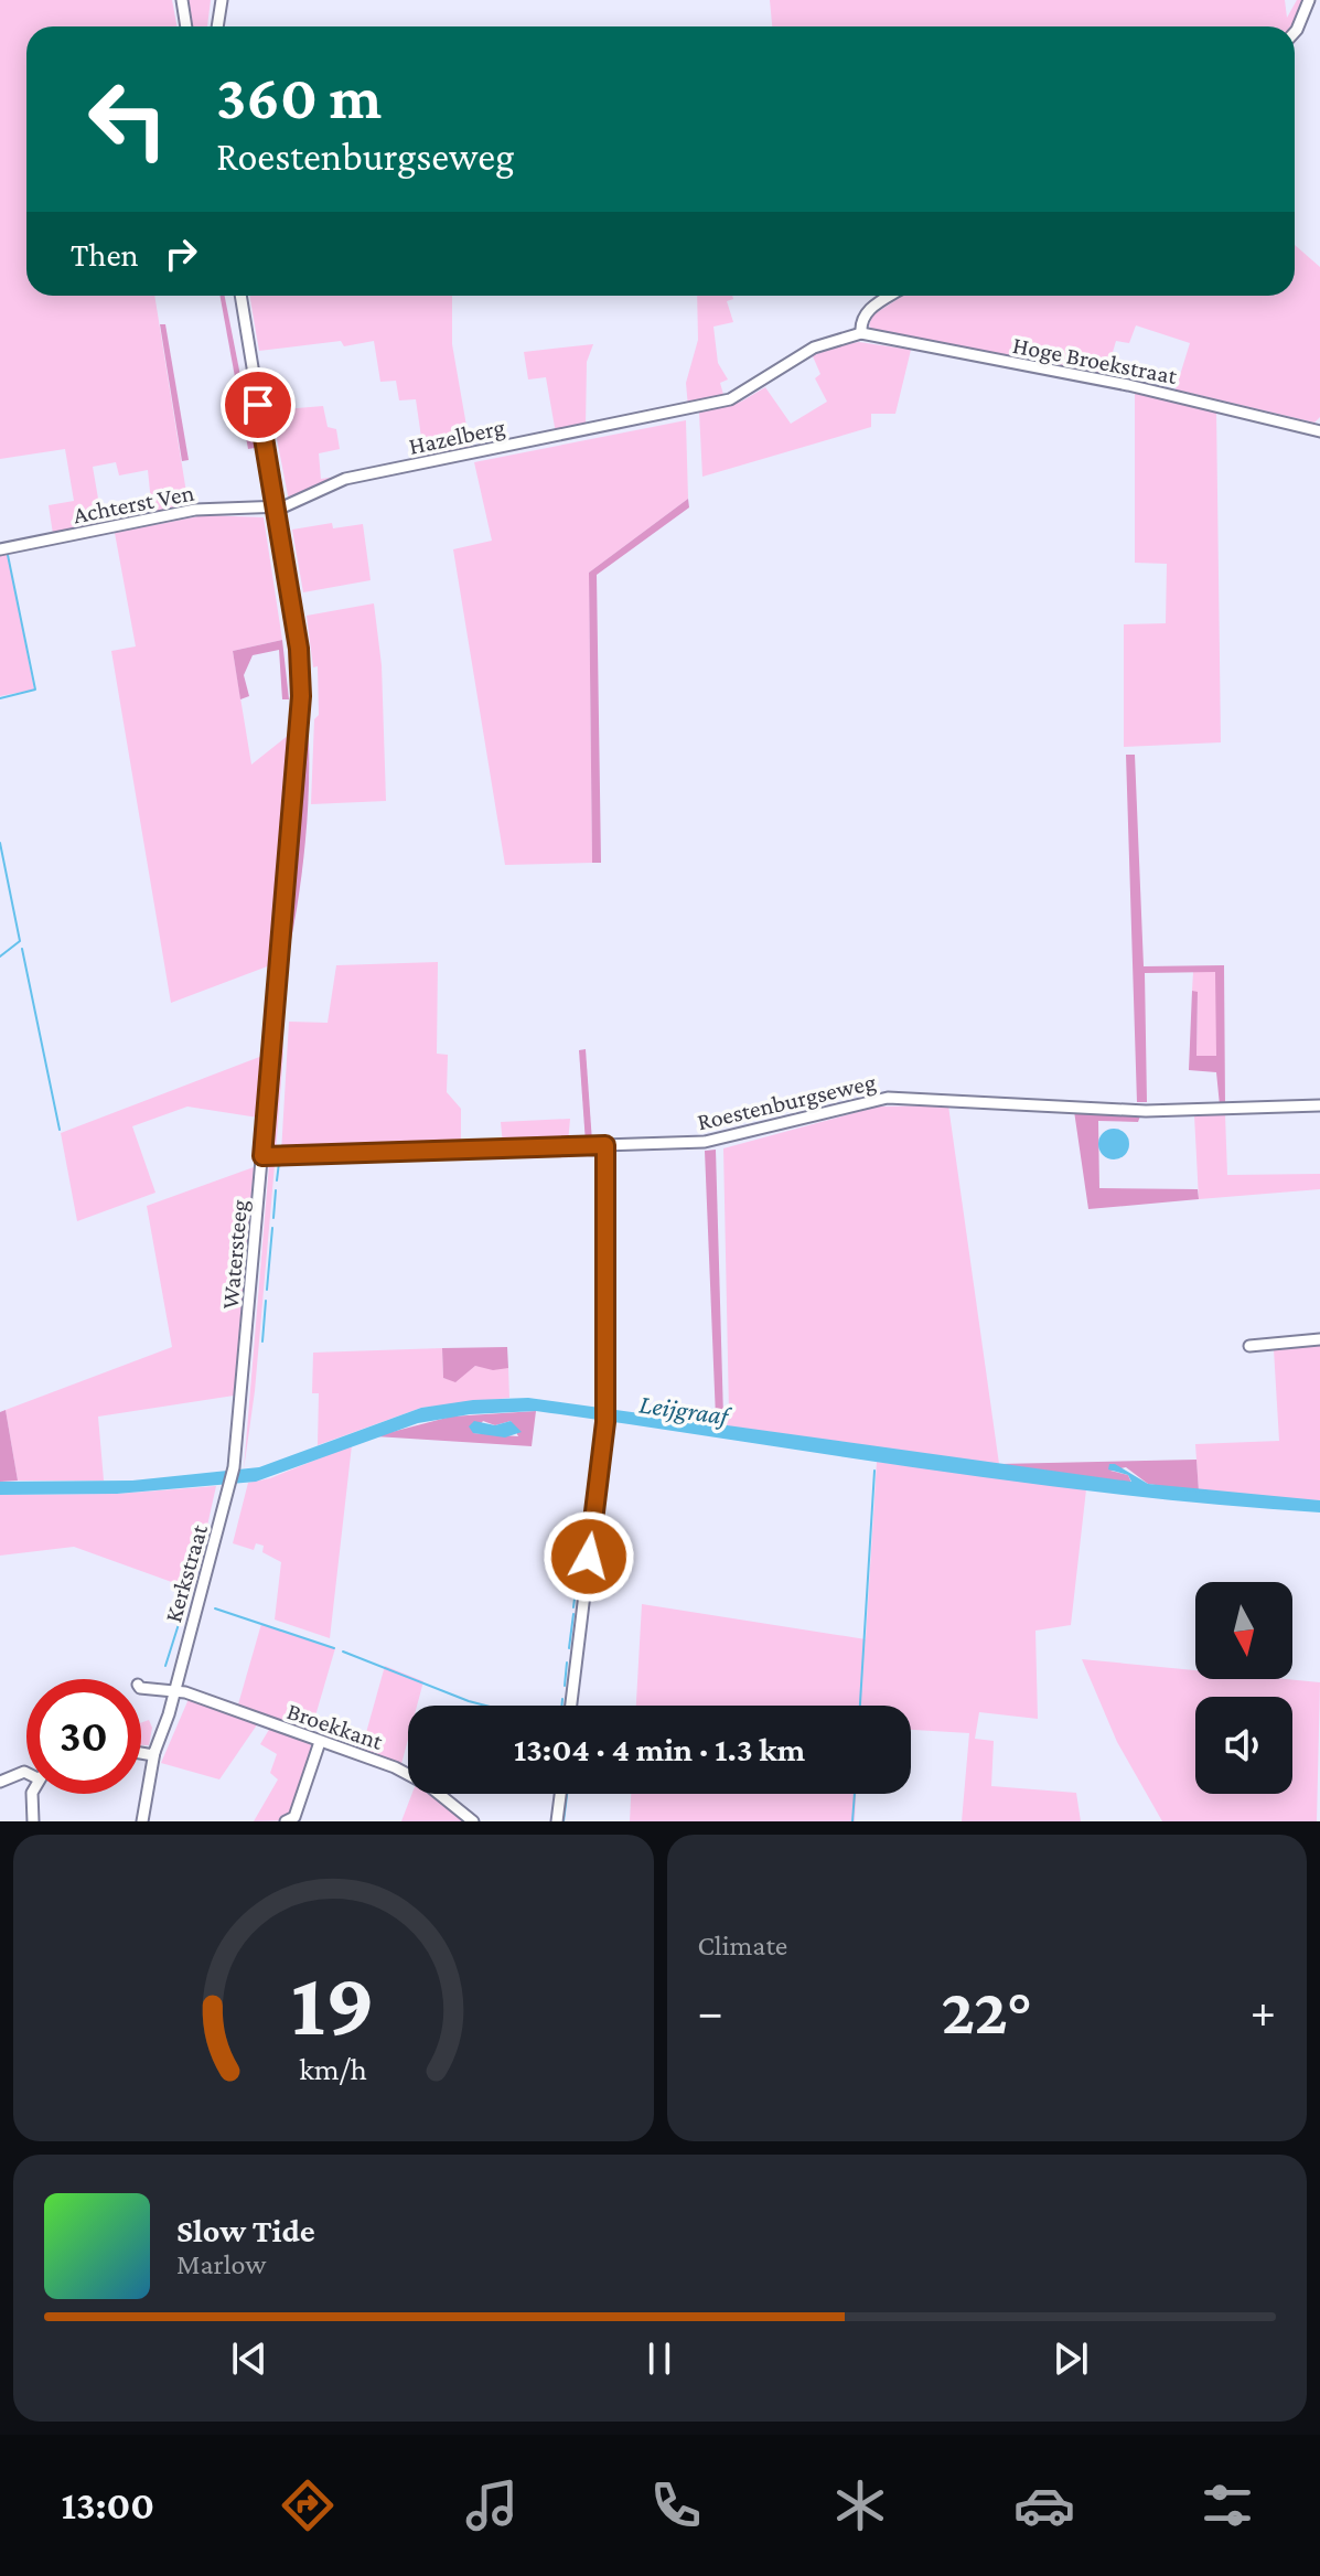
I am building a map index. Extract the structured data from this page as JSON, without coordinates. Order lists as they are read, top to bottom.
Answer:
{
  "streets": {
    "street": [
      "Hoge Broekstraat",
      "Hazelberg",
      "Achterst Ven",
      "Roestenburgseweg",
      "Watersteeg",
      "Kerkstraat",
      "Broekkant"
    ]
  },
  "crossings": [
    ["Hoge Broekstraat", "Hazelberg"],
    ["Hazelberg", "Achterst Ven"],
    ["Hazelberg", "Watersteeg"],
    ["Achterst Ven", "Watersteeg"],
    ["Roestenburgseweg", "Watersteeg"],
    ["Watersteeg", "Kerkstraat"],
    ["Kerkstraat", "Broekkant"]
  ],
  "water": ["Leijgraaf"],
  "north": "bottom",
  "page": {
    "turn": ["360 m", "Roestenburgseweg"],
    "then": "Then",
    "limit": "30",
    "trip": "13:04 · 4 min · 1.3 km",
    "tile": "Climate",
    "heat": ["−", "22°", "+"],
    "song": ["Slow Tide", "Marlow"],
    "tabs": "13:00",
    "gauge": ["19", "km/h"]
  }
}
